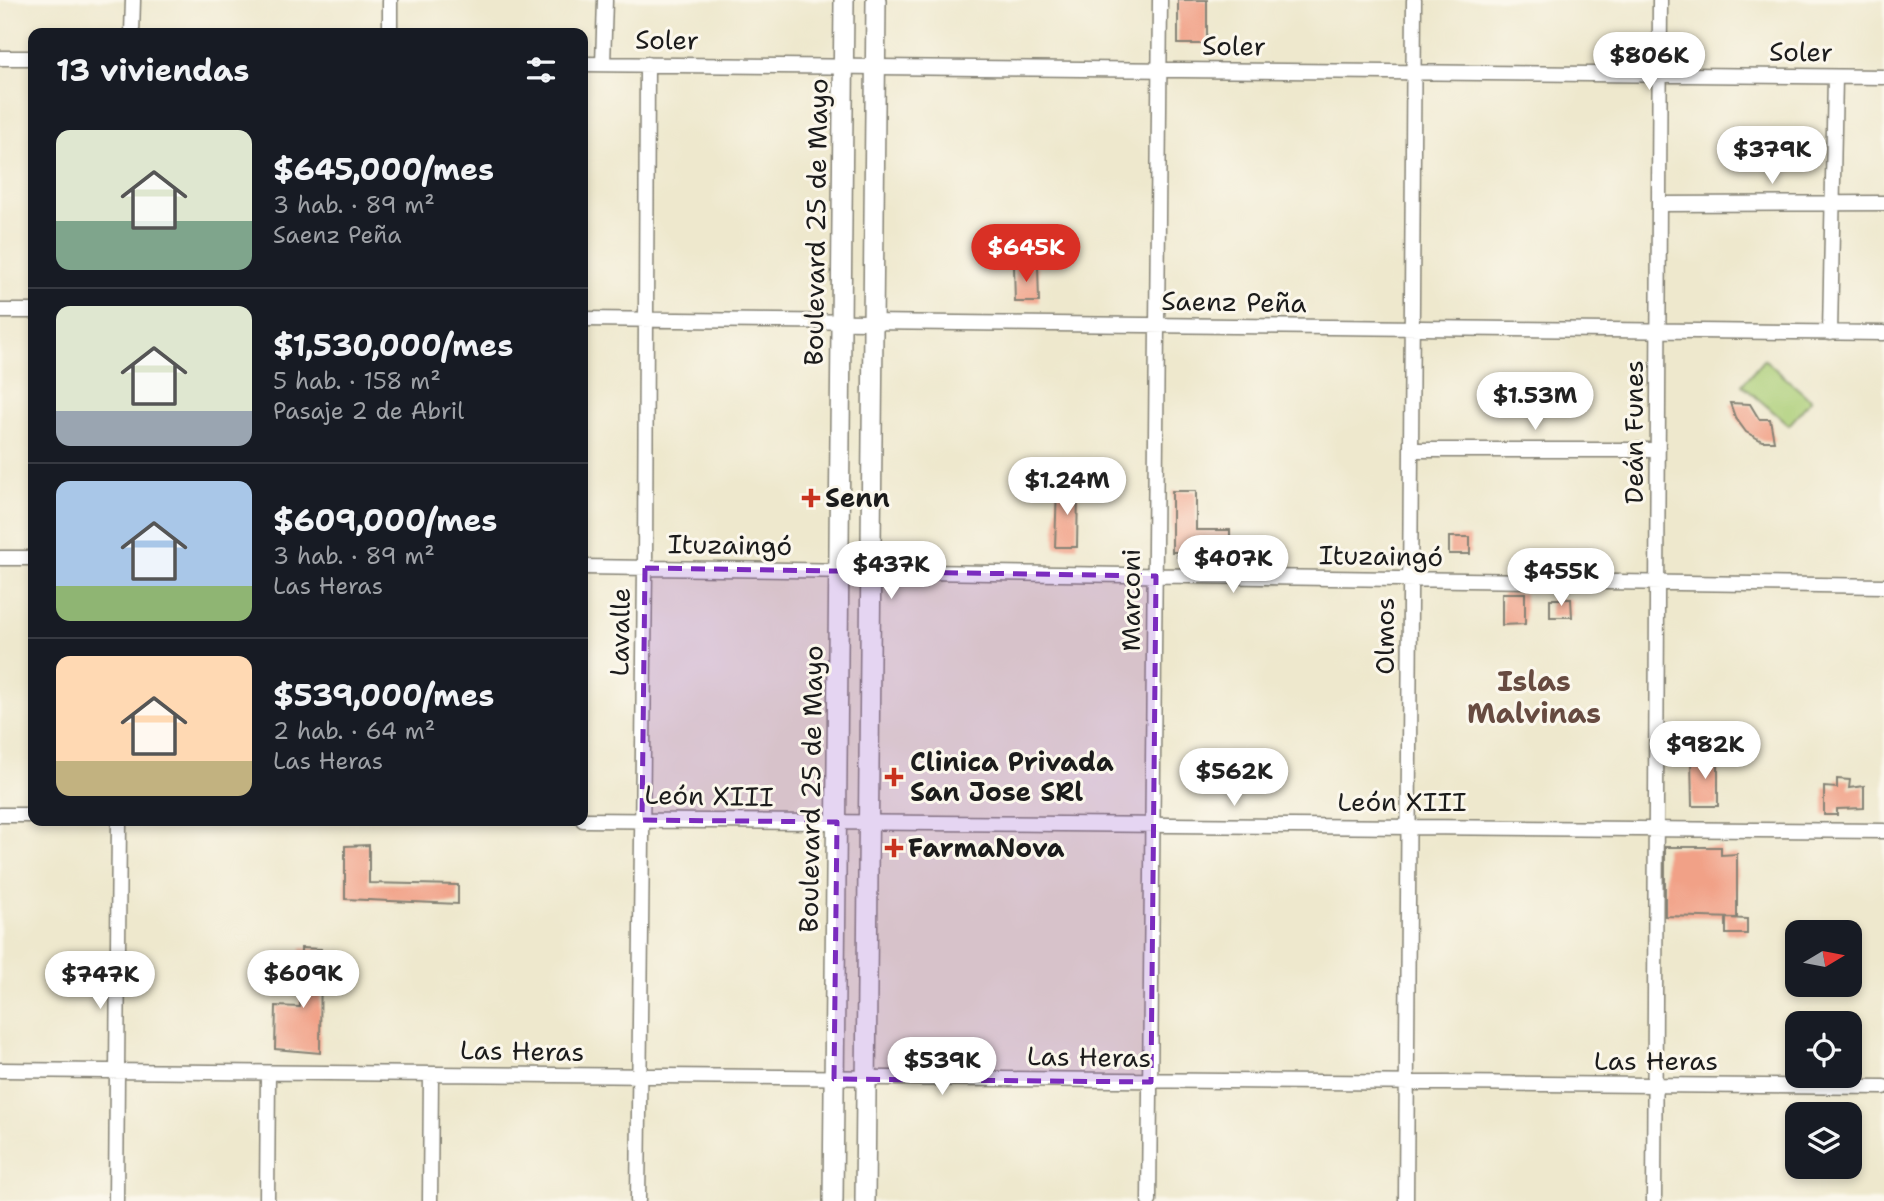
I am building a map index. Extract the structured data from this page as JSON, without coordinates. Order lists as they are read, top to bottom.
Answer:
{
  "streets": {
    "street": [
      "Soler",
      "Boulevard 25 de Mayo",
      "Saenz Peña",
      "Deán Funes",
      "Ituzaingó",
      "Marconi",
      "Lavalle",
      "Olmos",
      "León XIII",
      "Las Heras"
    ]
  },
  "crossings": [
    ["Soler", "Boulevard 25 de Mayo"],
    ["Soler", "Deán Funes"],
    ["Soler", "Marconi"],
    ["Soler", "Lavalle"],
    ["Soler", "Olmos"],
    ["Boulevard 25 de Mayo", "Saenz Peña"],
    ["Boulevard 25 de Mayo", "Ituzaingó"],
    ["Boulevard 25 de Mayo", "León XIII"],
    ["Boulevard 25 de Mayo", "Las Heras"],
    ["Saenz Peña", "Deán Funes"],
    ["Saenz Peña", "Marconi"],
    ["Saenz Peña", "Lavalle"],
    ["Saenz Peña", "Olmos"],
    ["Deán Funes", "Ituzaingó"],
    ["Deán Funes", "León XIII"],
    ["Deán Funes", "Las Heras"],
    ["Ituzaingó", "Marconi"],
    ["Ituzaingó", "Lavalle"],
    ["Ituzaingó", "Olmos"],
    ["Marconi", "León XIII"],
    ["Marconi", "Las Heras"],
    ["Lavalle", "León XIII"],
    ["Lavalle", "Las Heras"],
    ["Olmos", "León XIII"],
    ["Olmos", "Las Heras"]
  ],
  "districts": ["Islas Malvinas"],
  "places": {
    "health": ["Senn", "Clinica Privada San Jose SRl", "FarmaNova"]
  },
  "north": "right",
  "page": {
    "heading": "13 viviendas",
    "price": [
      "$806K",
      "$379K",
      "$645K",
      "$1.53M",
      "$1.24M",
      "$407K",
      "$437K",
      "$455K",
      "$982K",
      "$562K",
      "$609K",
      "$747K",
      "$539K"
    ],
    "list": [
      {
        "name": "$645,000/mes",
        "note": "3 hab. · 89 m² · Saenz Peña"
      },
      {
        "name": "$1,530,000/mes",
        "note": "5 hab. · 158 m² · Pasaje 2 de Abril"
      },
      {
        "name": "$609,000/mes",
        "note": "3 hab. · 89 m² · Las Heras"
      },
      {
        "name": "$539,000/mes",
        "note": "2 hab. · 64 m² · Las Heras"
      }
    ]
  }
}
